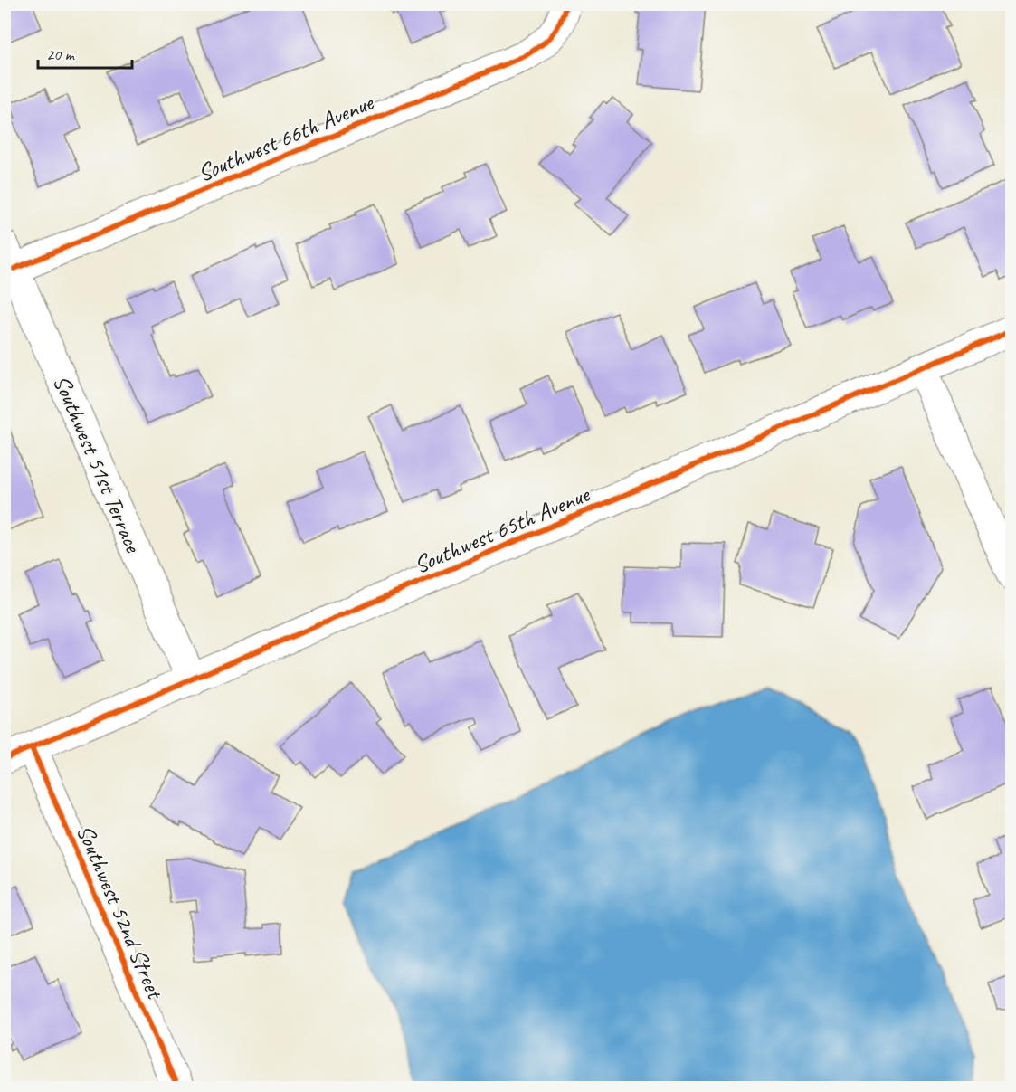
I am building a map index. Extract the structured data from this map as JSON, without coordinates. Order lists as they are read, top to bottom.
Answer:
{
  "streets": {
    "street": [
      "Southwest 66th Avenue",
      "Southwest 51st Terrace",
      "Southwest 65th Avenue",
      "Southwest 52nd Street"
    ]
  },
  "crossings": [
    ["Southwest 66th Avenue", "Southwest 51st Terrace"],
    ["Southwest 51st Terrace", "Southwest 65th Avenue"],
    ["Southwest 65th Avenue", "Southwest 52nd Street"]
  ],
  "scale_bar": "20 m"
}
